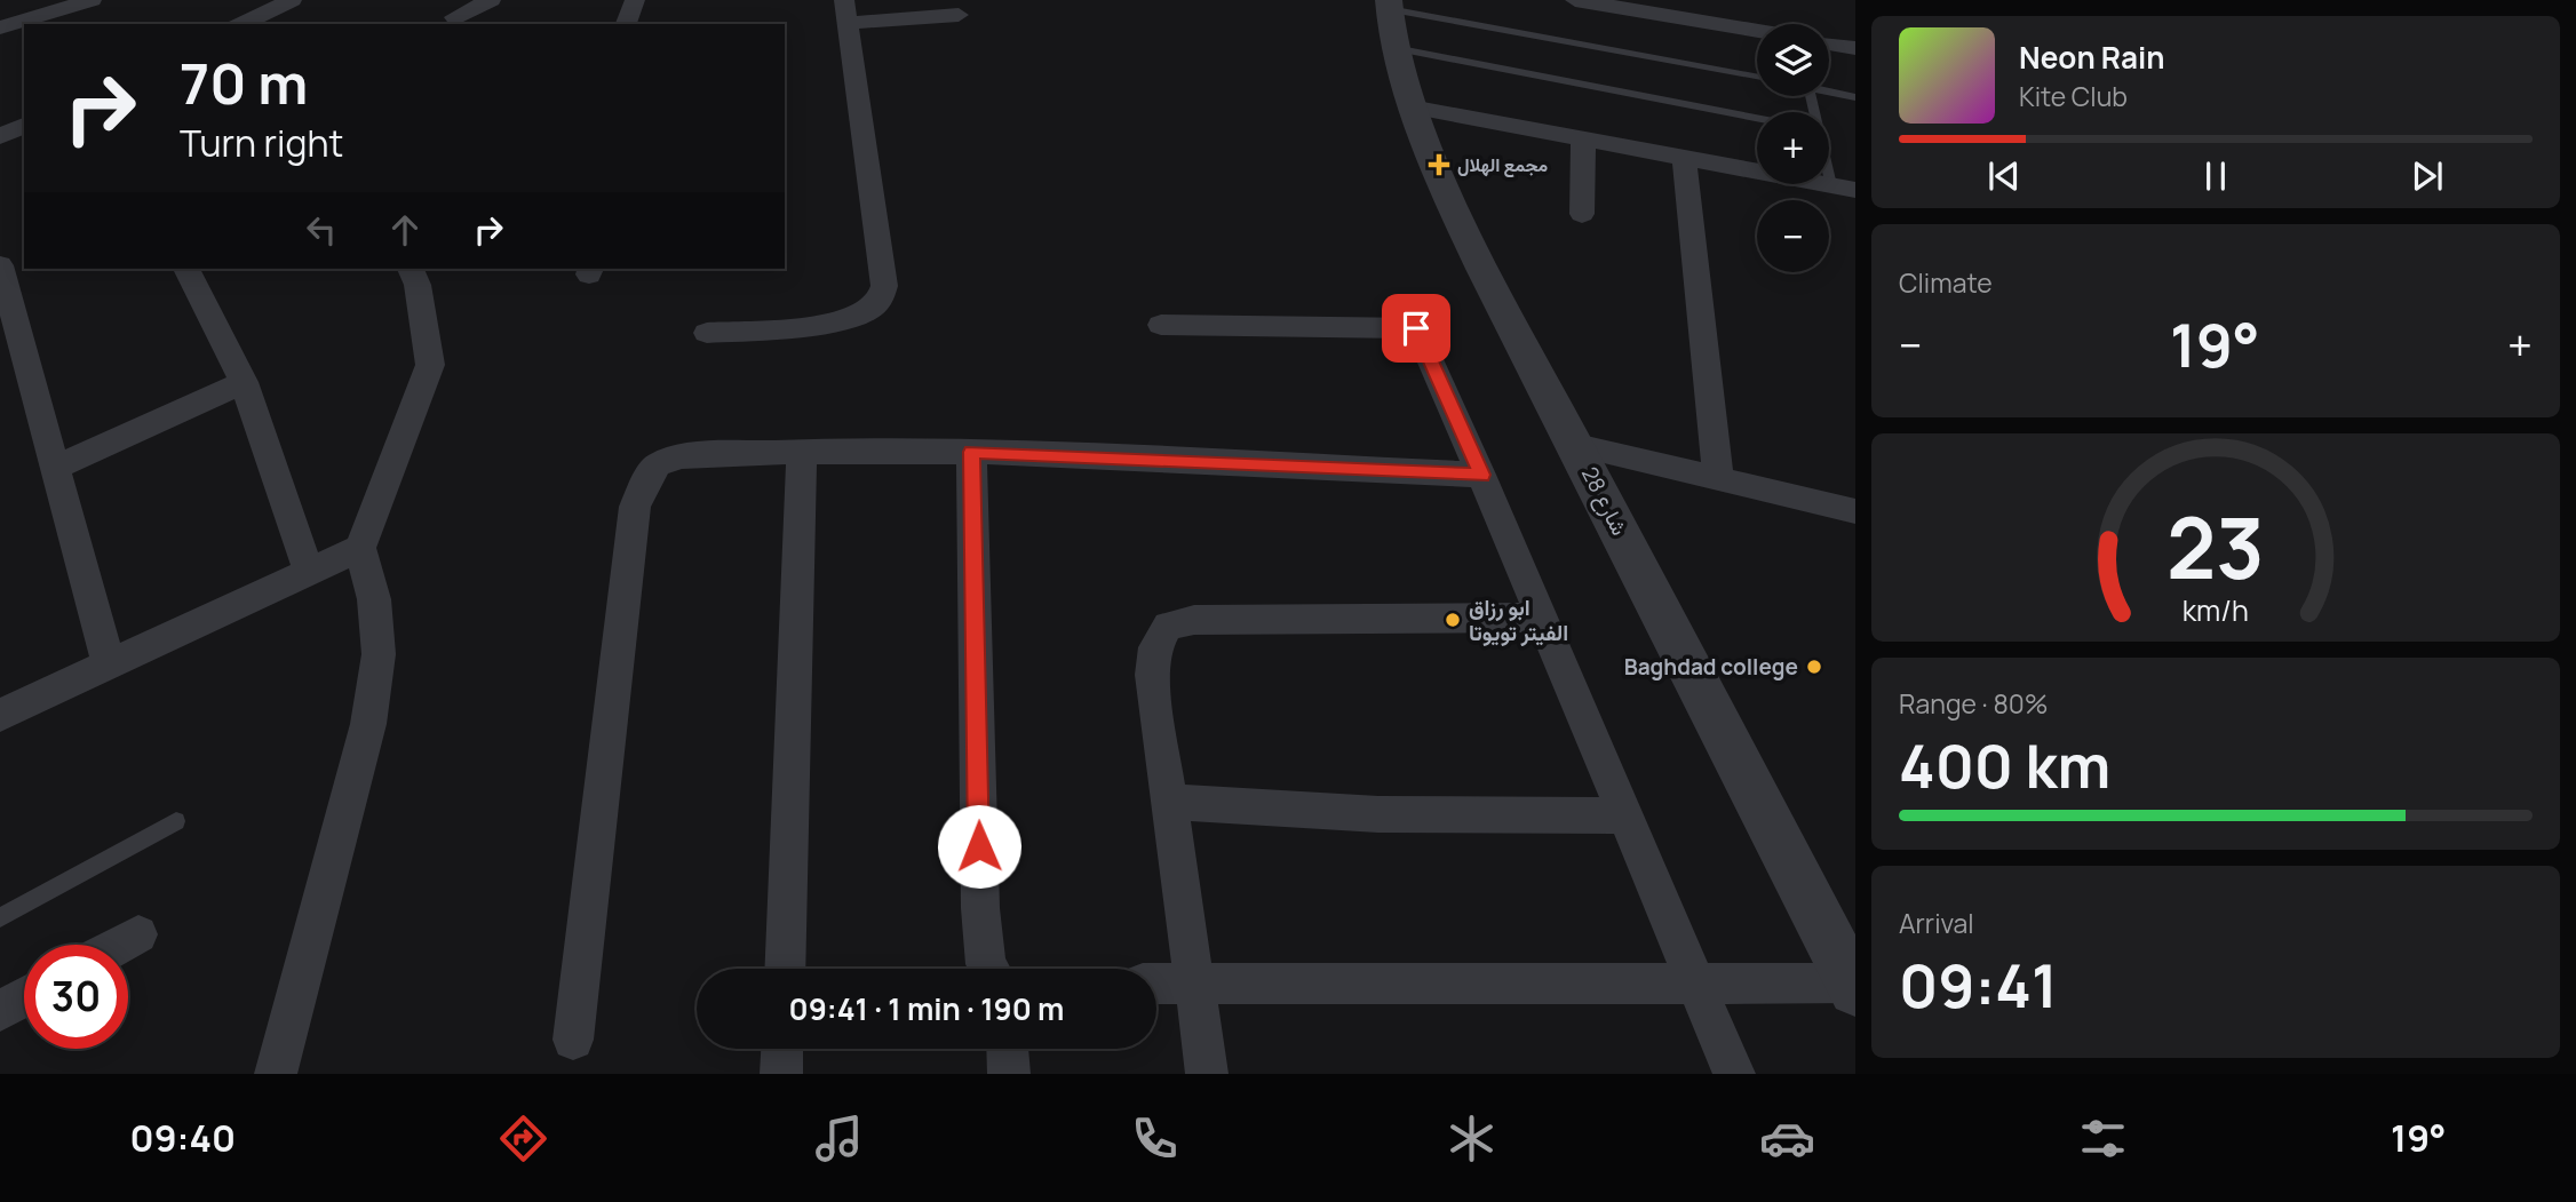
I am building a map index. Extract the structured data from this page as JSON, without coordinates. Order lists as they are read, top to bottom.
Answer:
{
  "streets": {
    "street": ["شارع 28"]
  },
  "places": {
    "health": ["مجمع الهلال"],
    "other": ["ابو رزاق الفيتر تويوتا", "Baghdad college"]
  },
  "page": {
    "map_buttons": ["+", "−"],
    "turn": ["70 m", "Turn right"],
    "song": ["Neon Rain", "Kite Club"],
    "tile": [
      "Climate",
      ["Range · 80%", "400 km"],
      ["Arrival", "09:41"]
    ],
    "heat": ["−", "19°", "+"],
    "limit": "30",
    "trip": "09:41 · 1 min · 190 m",
    "tabs": ["09:40", "19°"],
    "gauge": ["23", "km/h"]
  }
}
